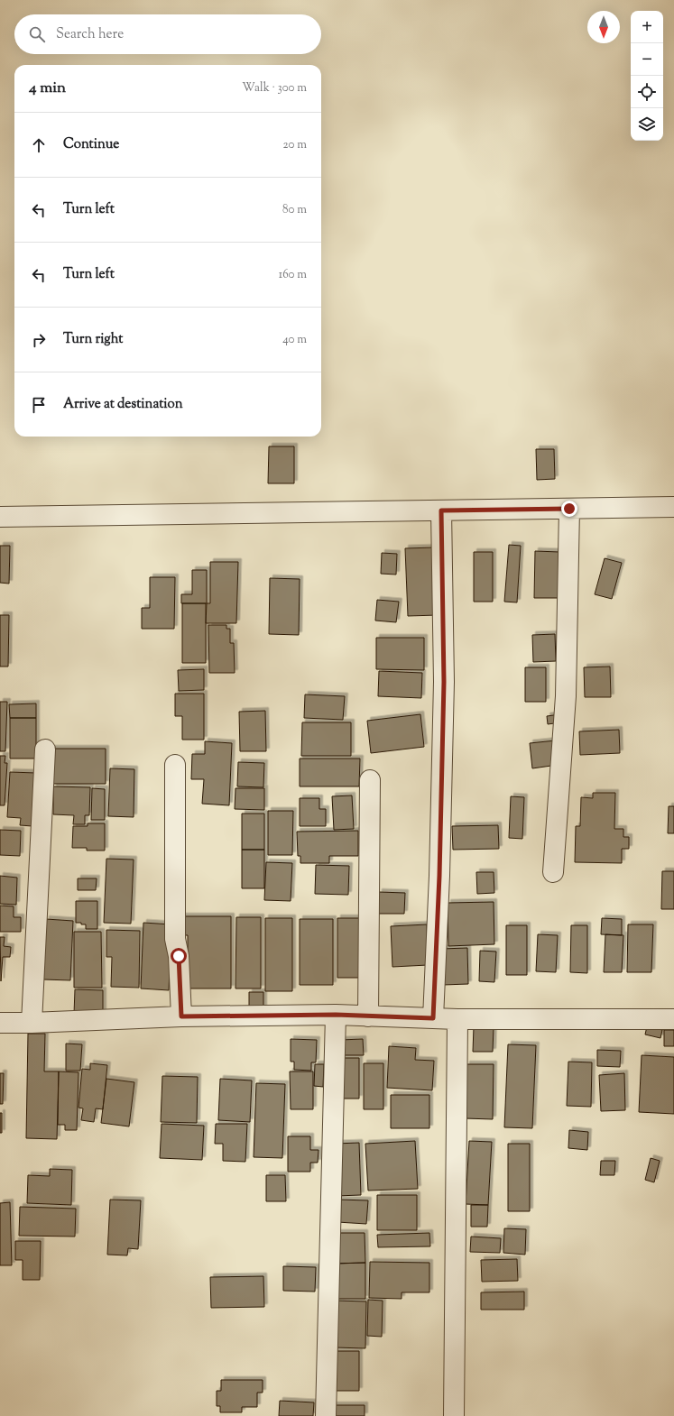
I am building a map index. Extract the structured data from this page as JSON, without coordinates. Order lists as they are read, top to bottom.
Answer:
{
  "north": "bottom",
  "page": {
    "map_buttons": ["+", "−"],
    "search": "Search here",
    "heading": ["4 min", "Walk · 300 m"],
    "list": [
      ["Continue", "20 m"],
      ["Turn left", "80 m"],
      ["Turn left", "160 m"],
      ["Turn right", "40 m"],
      "Arrive at destination"
    ]
  }
}
